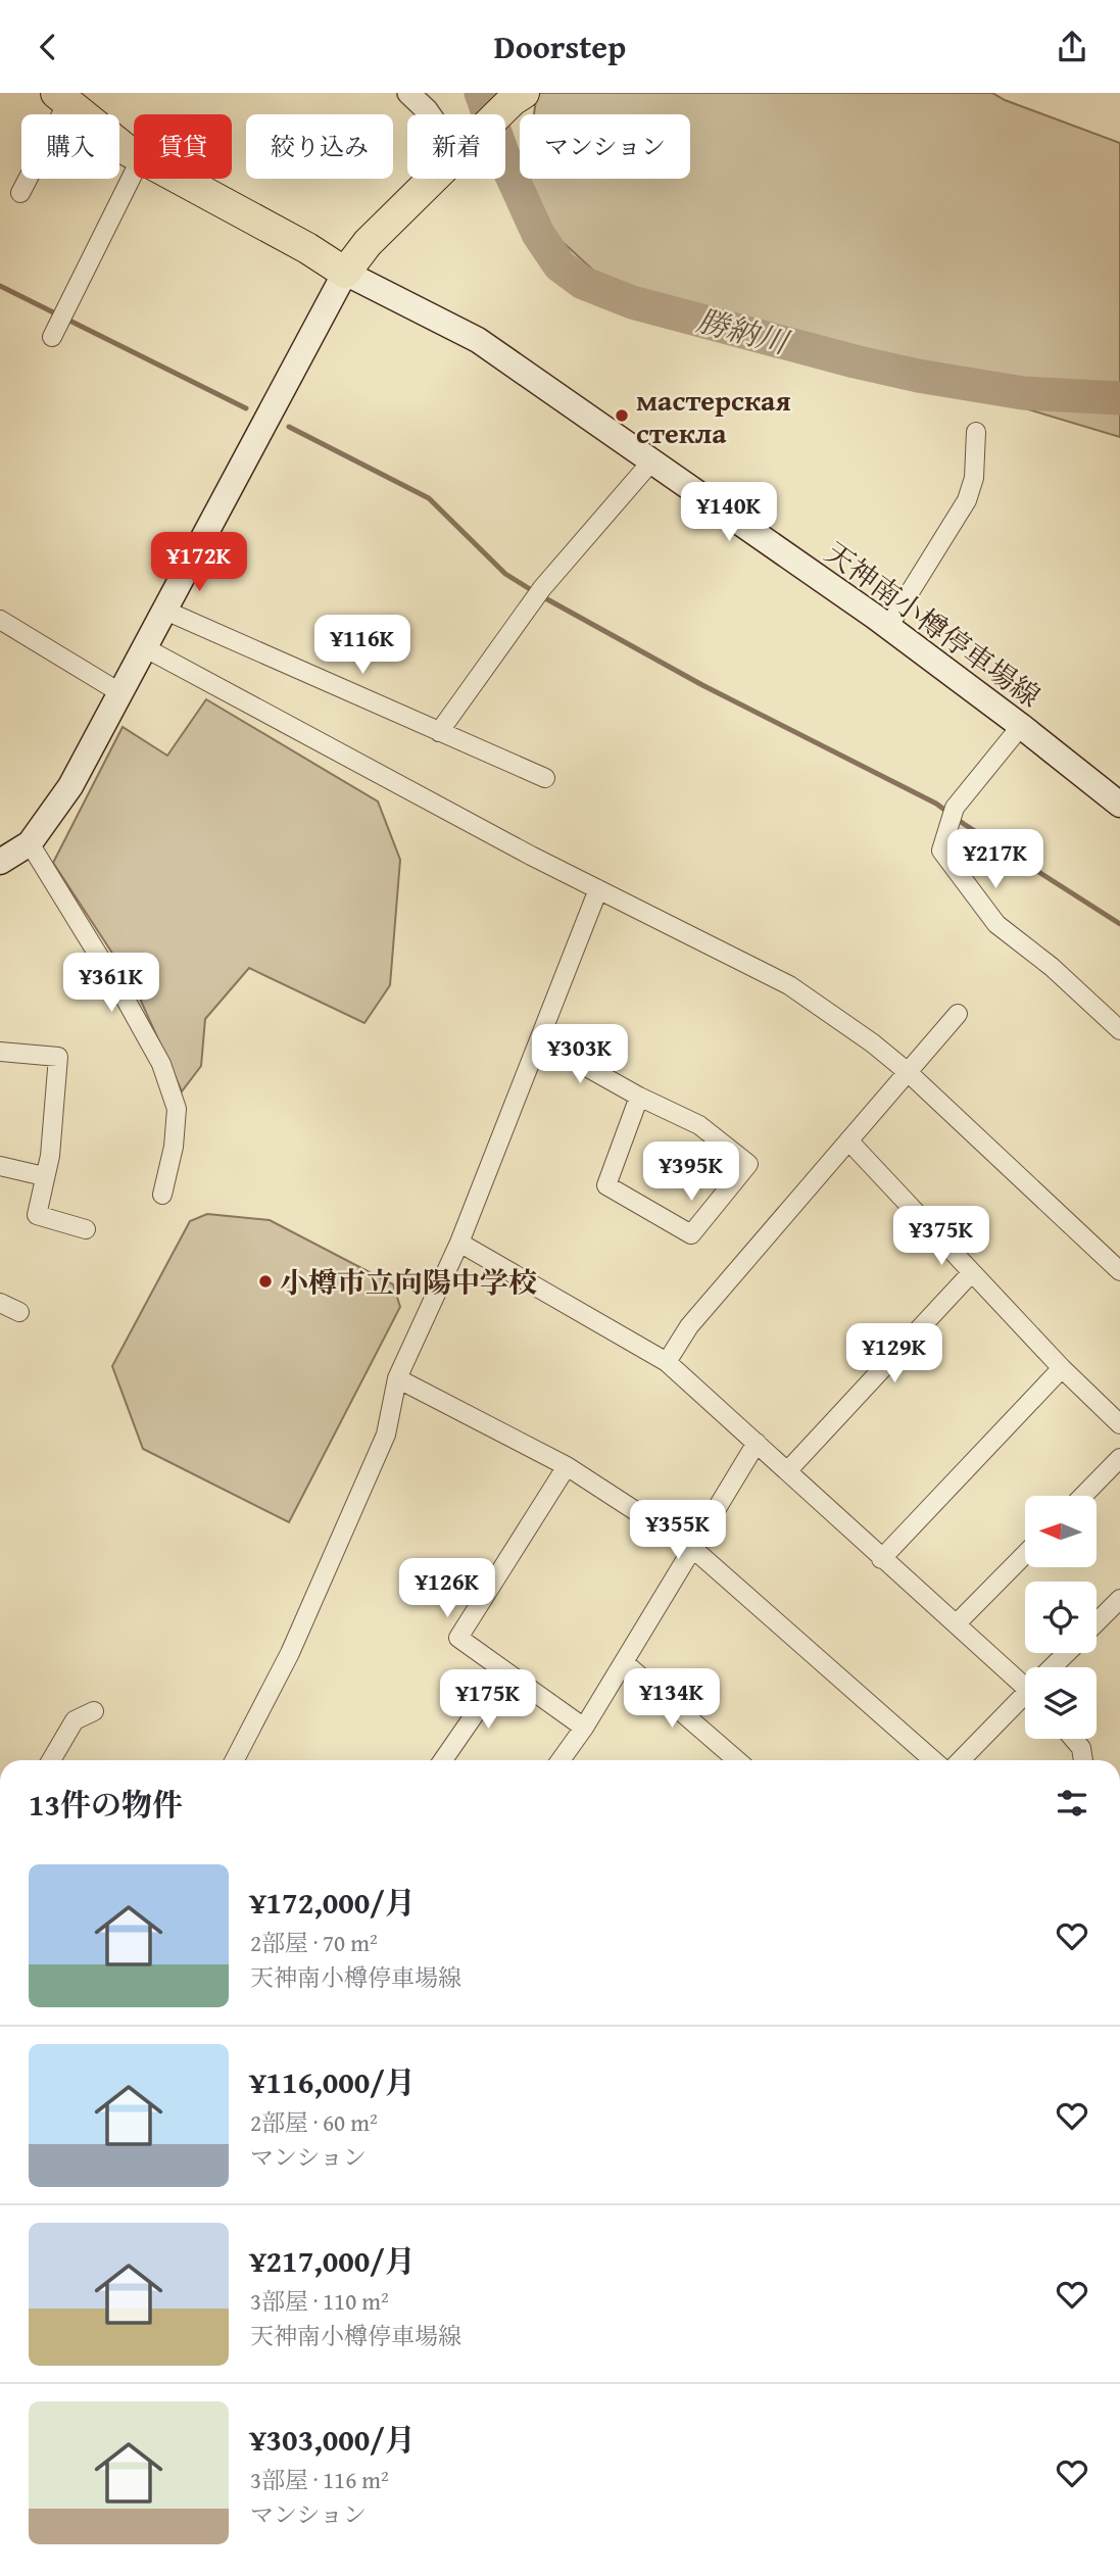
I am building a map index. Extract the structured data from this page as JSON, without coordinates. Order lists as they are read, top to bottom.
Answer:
{
  "streets": {
    "main road": ["天神南小樽停車場線"]
  },
  "water": ["勝納川"],
  "places": ["мастерская стекла", "小樽市立向陽中学校"],
  "north": "left",
  "page": {
    "header": "Doorstep",
    "chip": [
      "購入",
      "賃貸",
      "絞り込み",
      "新着",
      "マンション"
    ],
    "price": [
      "¥140K",
      "¥172K",
      "¥116K",
      "¥217K",
      "¥361K",
      "¥303K",
      "¥395K",
      "¥375K",
      "¥129K",
      "¥355K",
      "¥126K",
      "¥134K",
      "¥175K"
    ],
    "heading": "13件の物件",
    "list": [
      {
        "name": "¥172,000/月",
        "note": "2部屋 · 70 m² · 天神南小樽停車場線"
      },
      {
        "name": "¥116,000/月",
        "note": "2部屋 · 60 m² · マンション"
      },
      {
        "name": "¥217,000/月",
        "note": "3部屋 · 110 m² · 天神南小樽停車場線"
      },
      {
        "name": "¥303,000/月",
        "note": "3部屋 · 116 m² · マンション"
      }
    ]
  }
}
